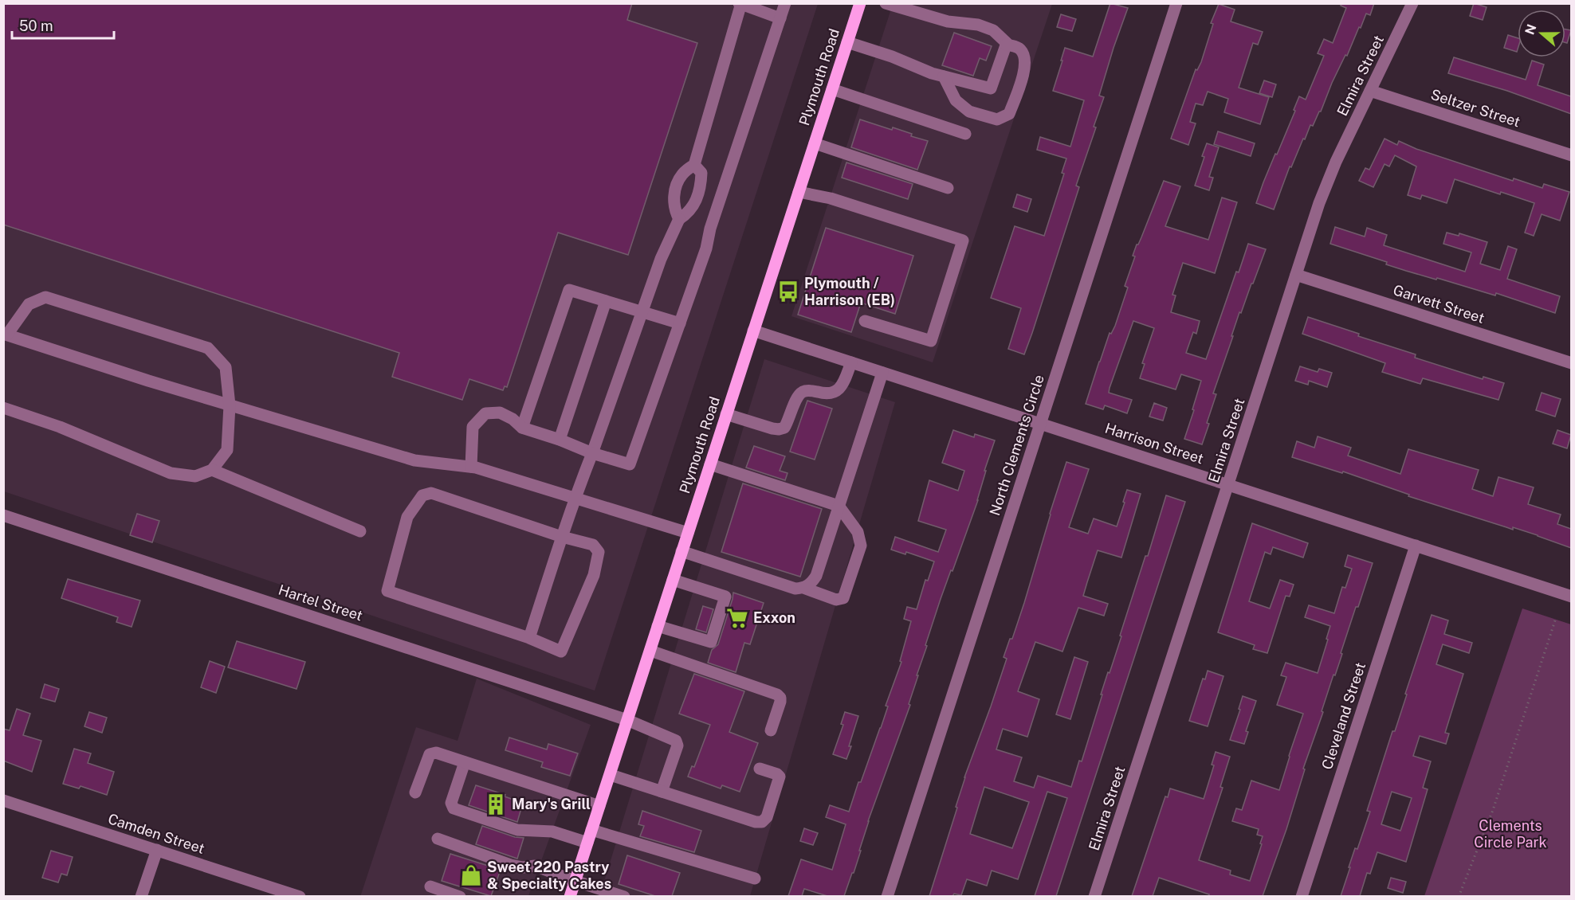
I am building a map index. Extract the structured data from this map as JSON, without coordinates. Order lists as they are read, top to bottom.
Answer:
{
  "streets": {
    "main road": ["Plymouth Road"],
    "street": [
      "Elmira Street",
      "Seltzer Street",
      "Garvett Street",
      "Harrison Street",
      "North Clements Circle",
      "Hartel Street",
      "Cleveland Street",
      "Camden Street"
    ]
  },
  "crossings": [
    ["Elmira Street", "Seltzer Street"],
    ["Elmira Street", "Garvett Street"],
    ["Elmira Street", "Harrison Street"],
    ["Plymouth Road", "Harrison Street"],
    ["Plymouth Road", "Hartel Street"],
    ["Harrison Street", "North Clements Circle"],
    ["Harrison Street", "Cleveland Street"]
  ],
  "parks": ["Clements Circle Park"],
  "places": {
    "bus stop": ["Plymouth / Harrison (EB)"],
    "supermarket": ["Exxon"],
    "building": ["Mary's Grill"],
    "shop": ["Sweet 220 Pastry & Specialty Cakes"]
  },
  "scale_bar": "50 m",
  "north": "left"
}
